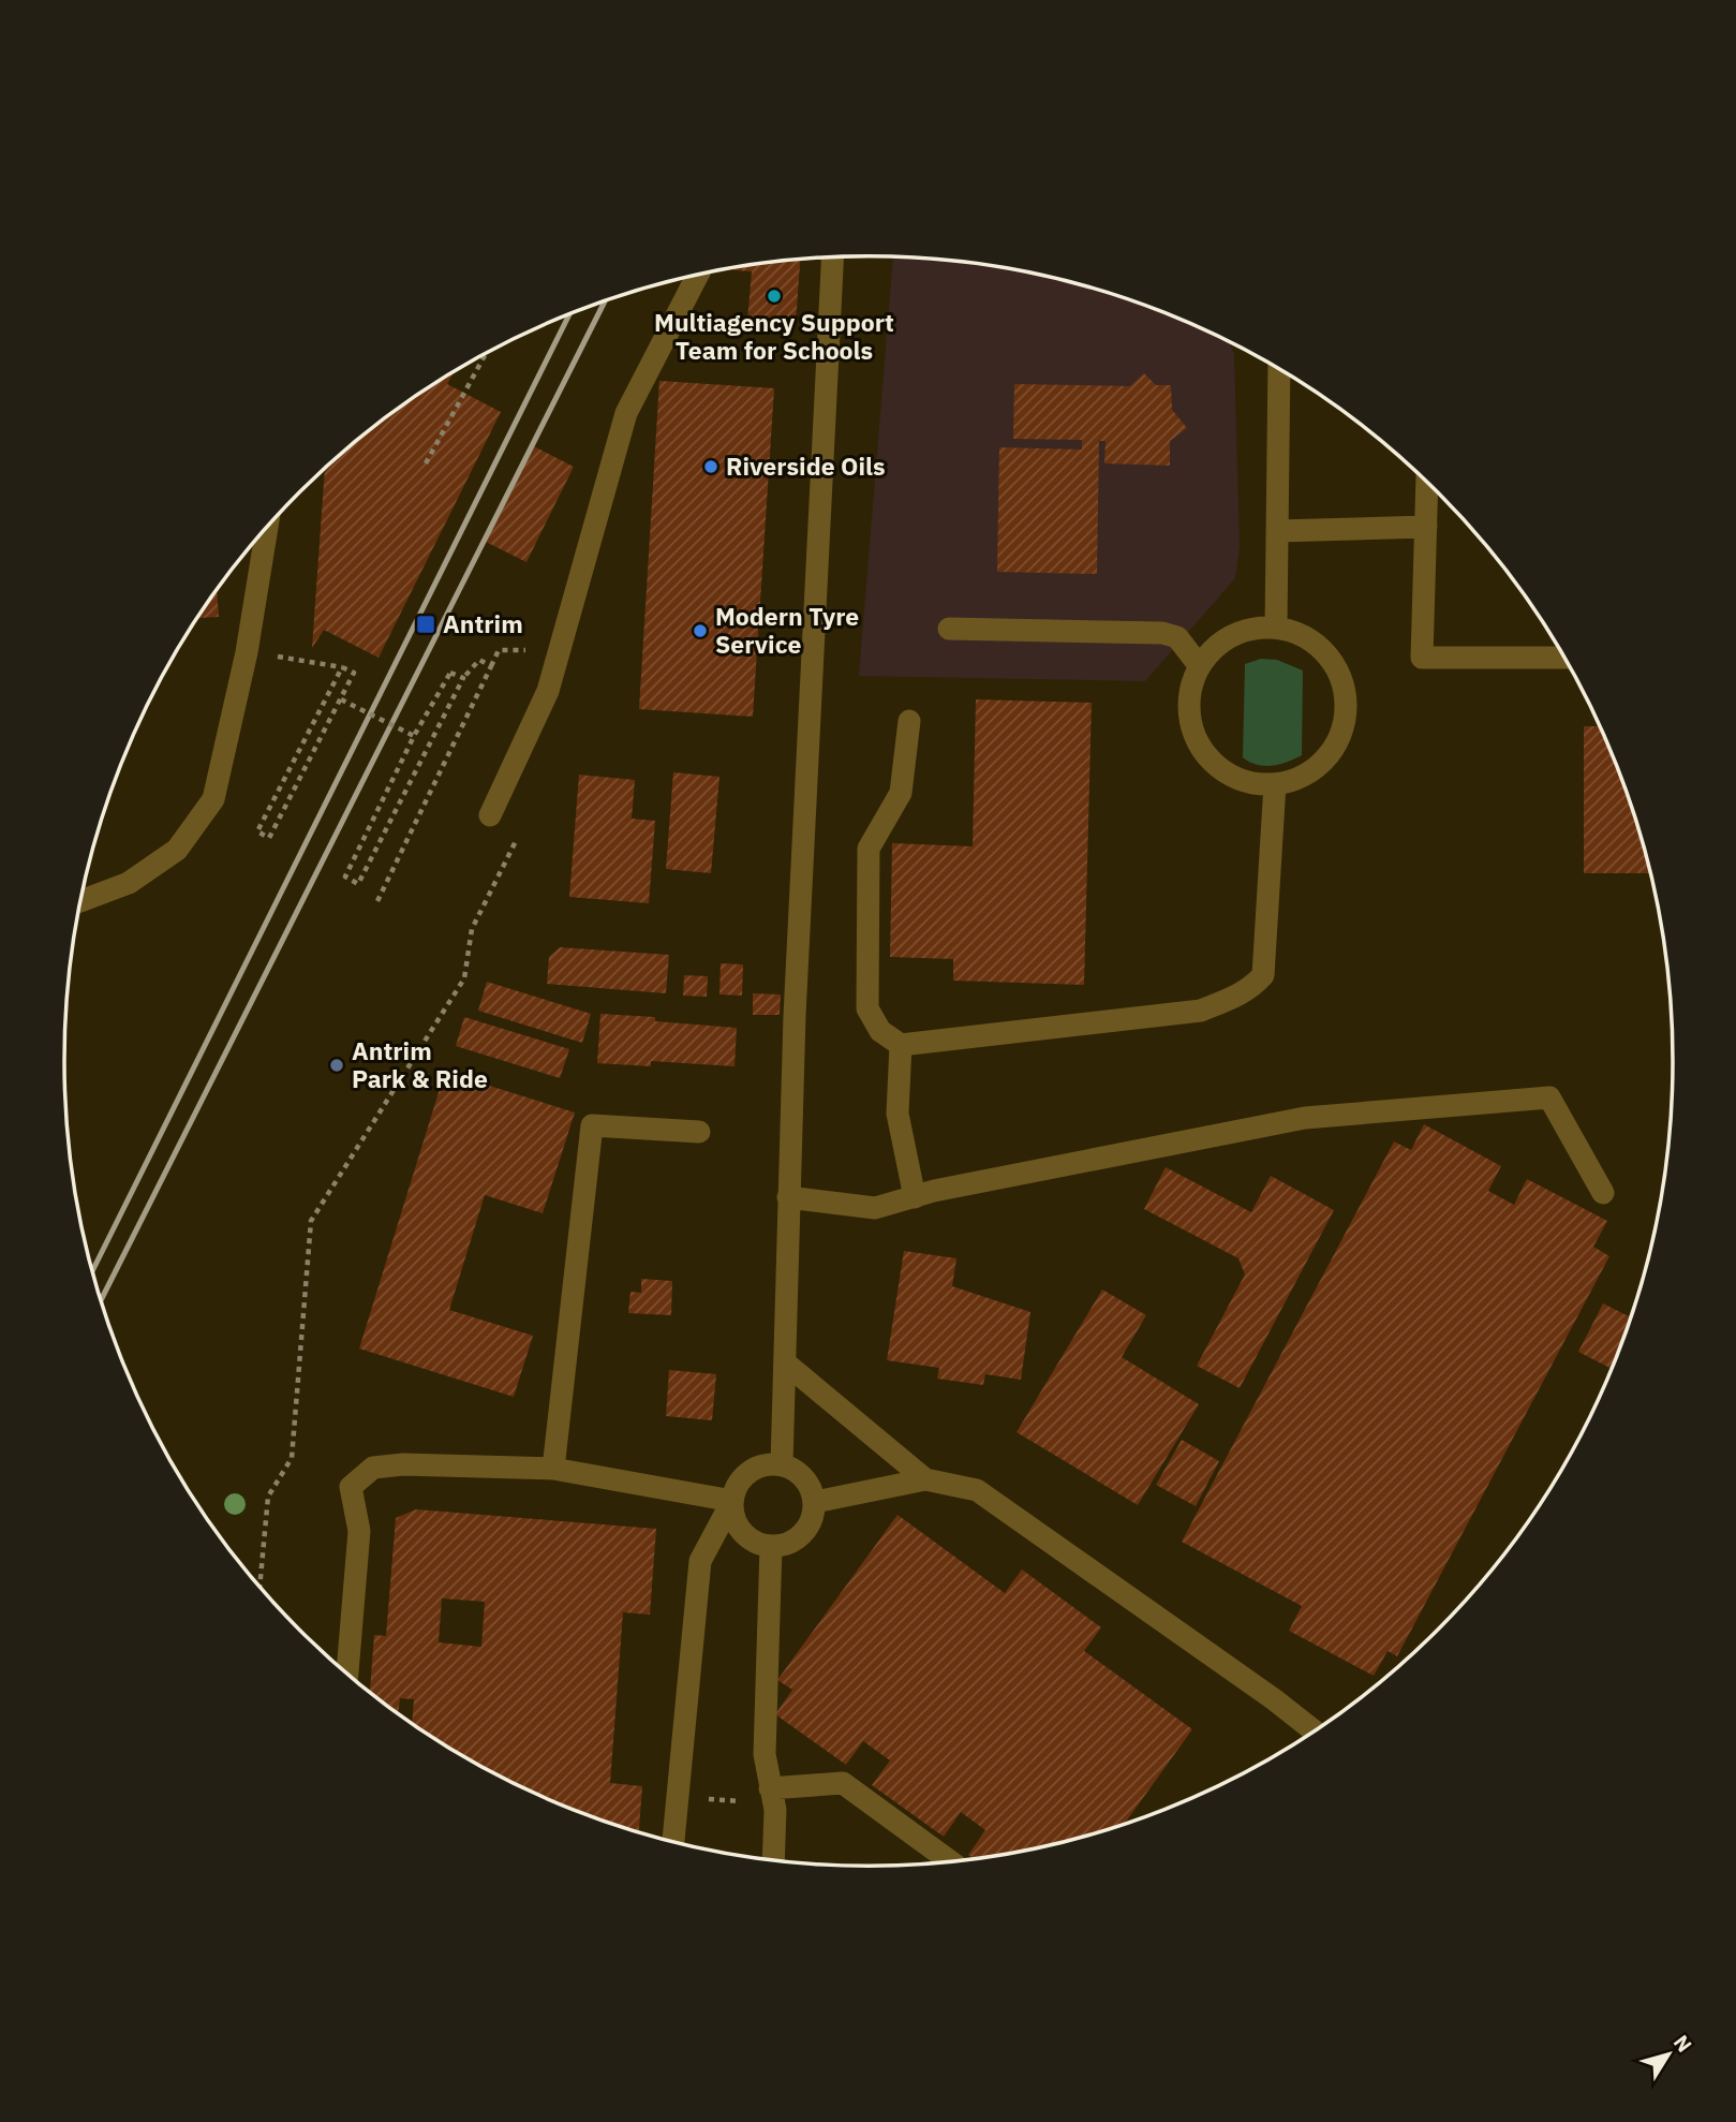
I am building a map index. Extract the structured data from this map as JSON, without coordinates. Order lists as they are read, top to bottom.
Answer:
{
  "places": {
    "other": [
      "Multiagency Support Team for Schools",
      "Riverside Oils",
      "Modern Tyre Service",
      "Antrim Park & Ride"
    ],
    "transit": ["Antrim"]
  },
  "north": "top right"
}
